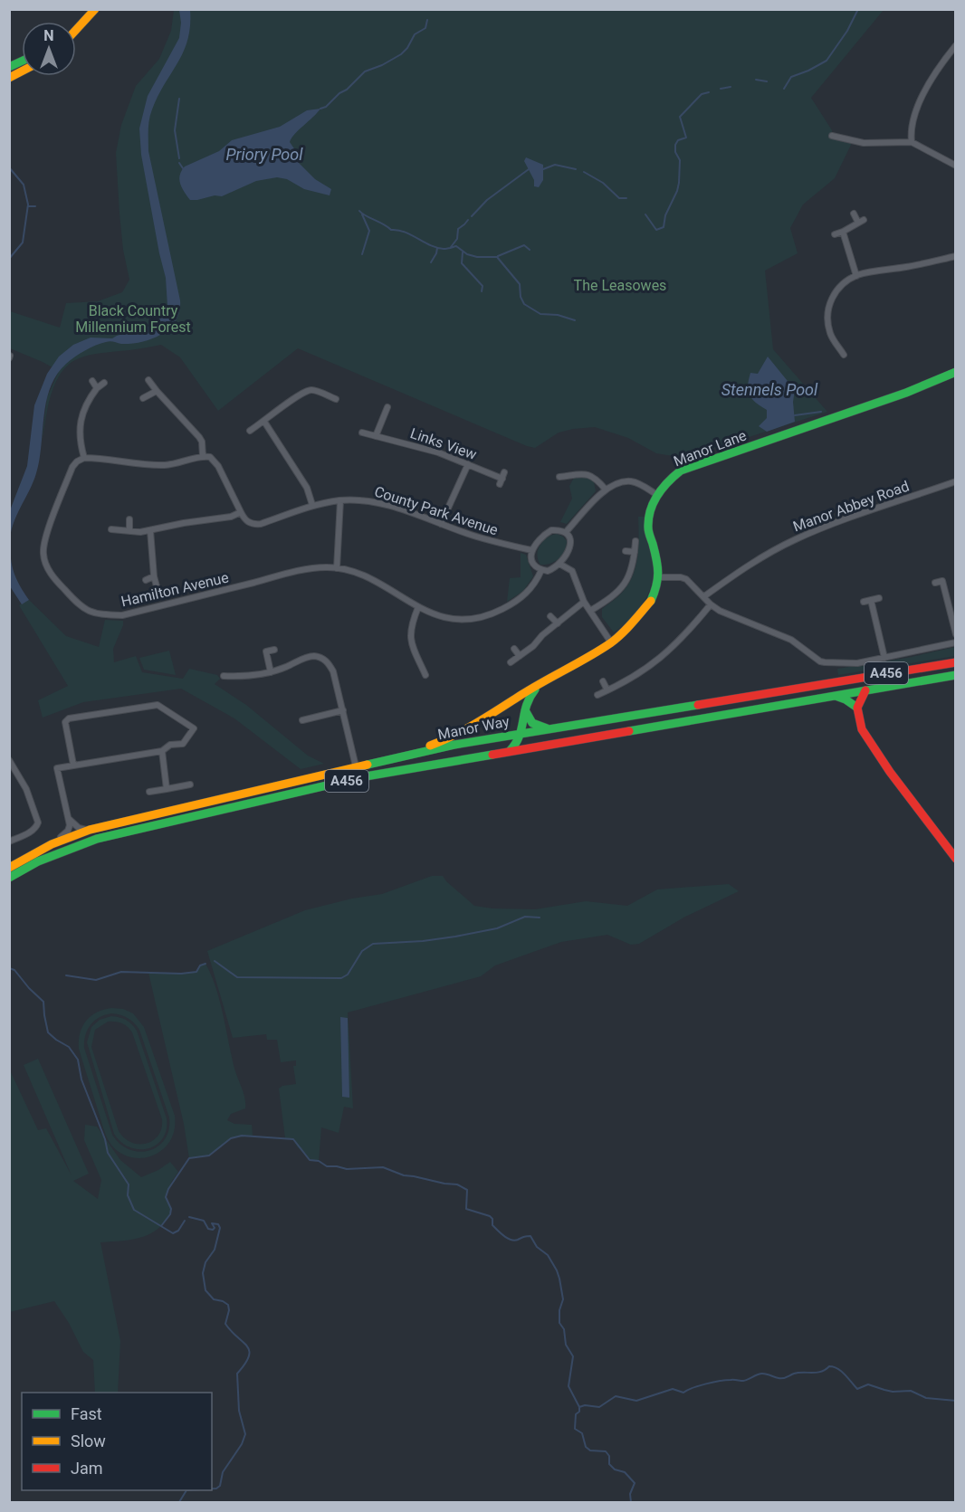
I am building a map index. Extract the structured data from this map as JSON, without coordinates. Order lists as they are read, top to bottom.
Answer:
{
  "streets": {
    "main road": ["Manor Lane", "A456", "Manor Way"],
    "street": [
      "Links View",
      "Manor Abbey Road",
      "County Park Avenue",
      "Hamilton Avenue"
    ]
  },
  "crossings": [
    ["Manor Lane", "Manor Way"],
    ["County Park Avenue", "Hamilton Avenue"]
  ],
  "water": ["Priory Pool", "Stennels Pool"],
  "parks": ["The Leasowes", "Black Country Millennium Forest"],
  "legend": ["Fast", "Slow", "Jam"],
  "north": "top"
}
